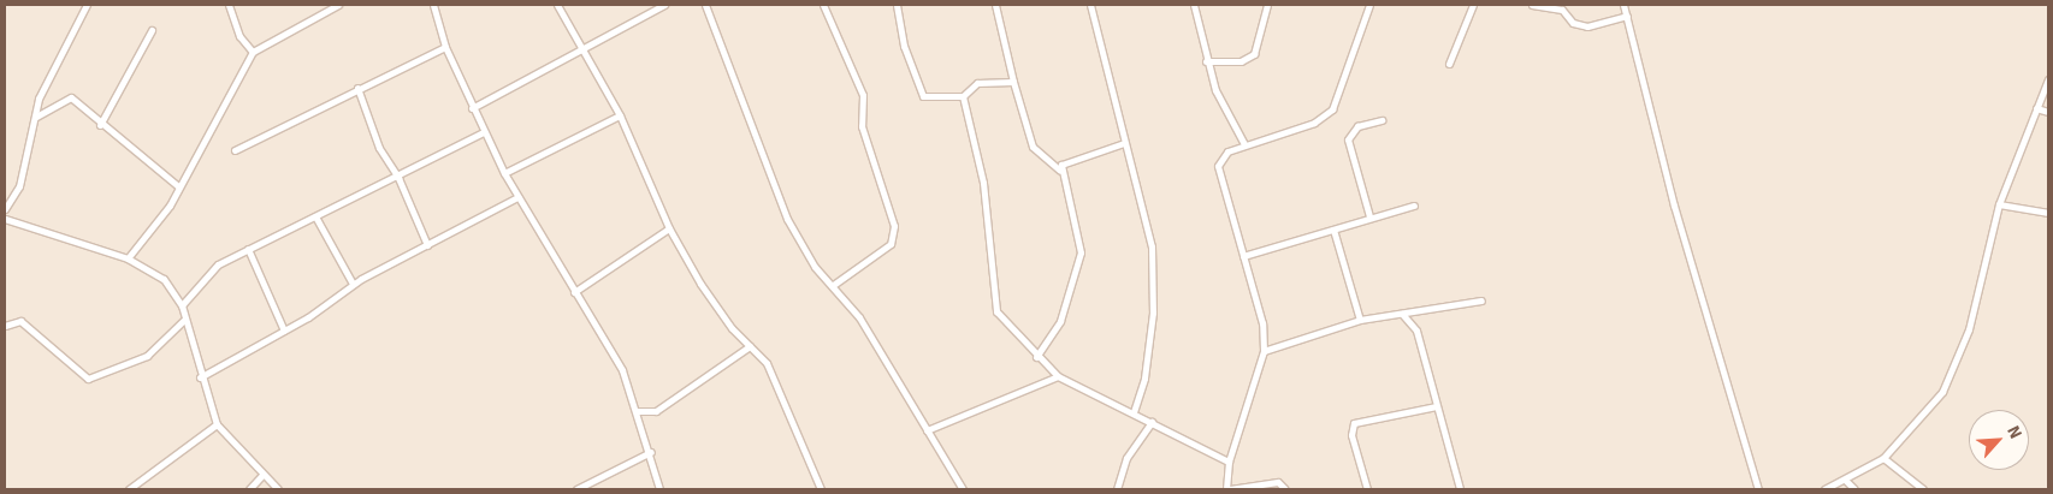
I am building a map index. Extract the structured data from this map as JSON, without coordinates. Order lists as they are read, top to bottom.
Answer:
{
  "north": "top right"
}
